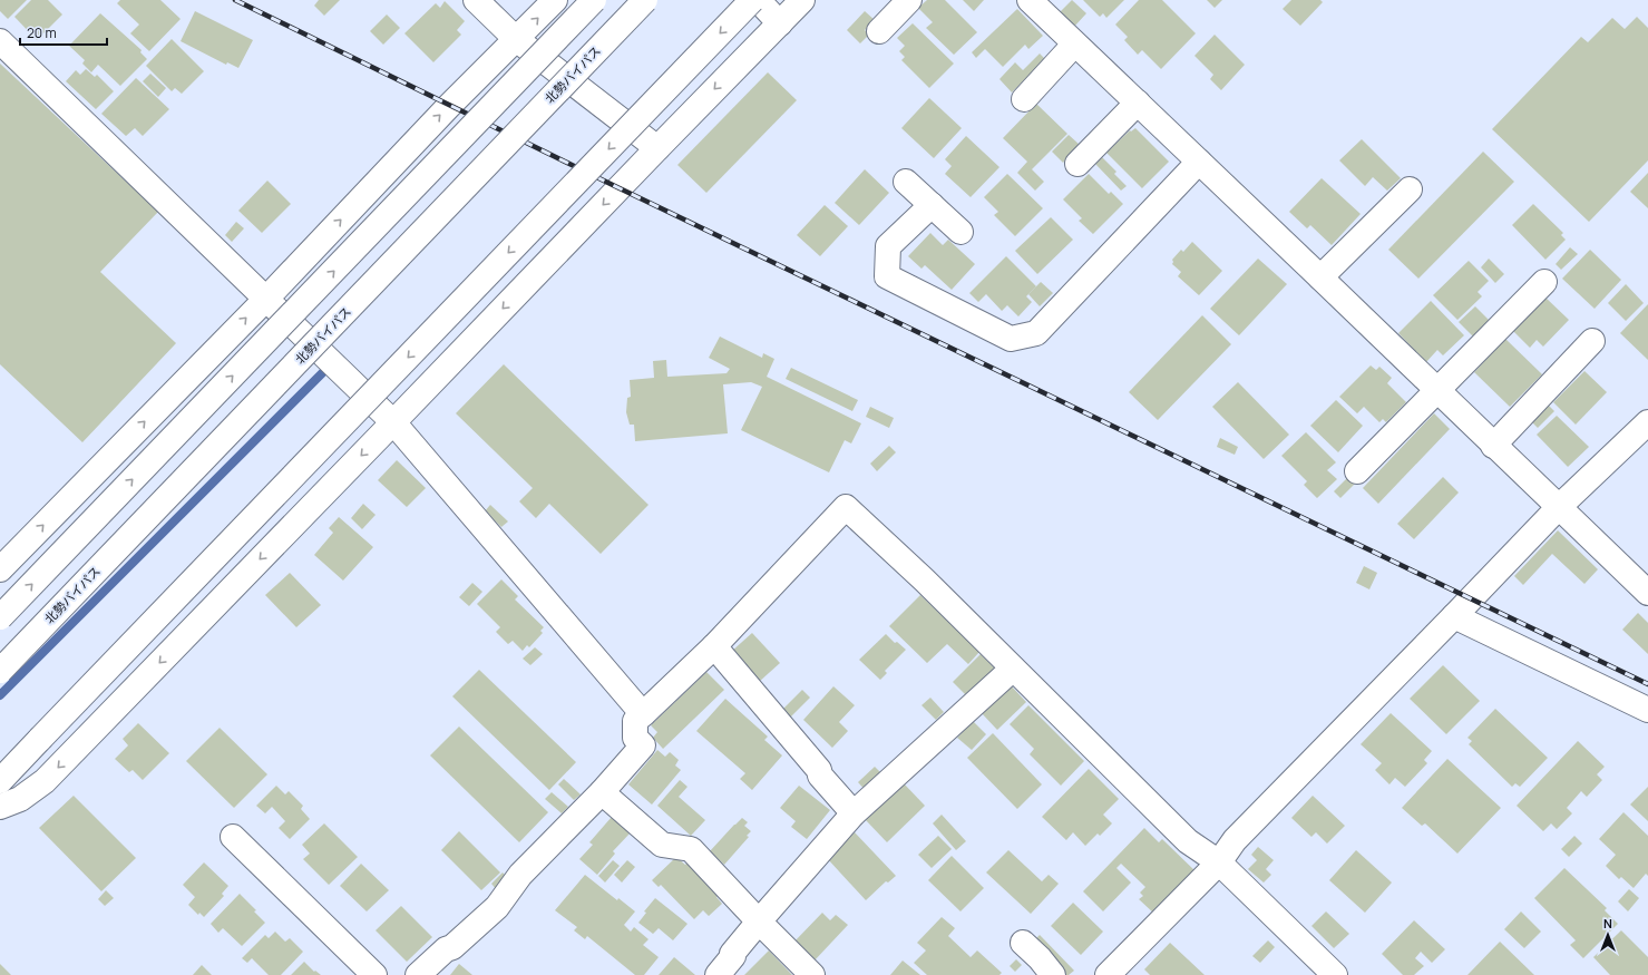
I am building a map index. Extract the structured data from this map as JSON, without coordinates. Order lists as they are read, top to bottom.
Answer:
{
  "streets": {
    "main road": ["北勢バイパス"]
  },
  "scale_bar": "20 m",
  "north": "top"
}
